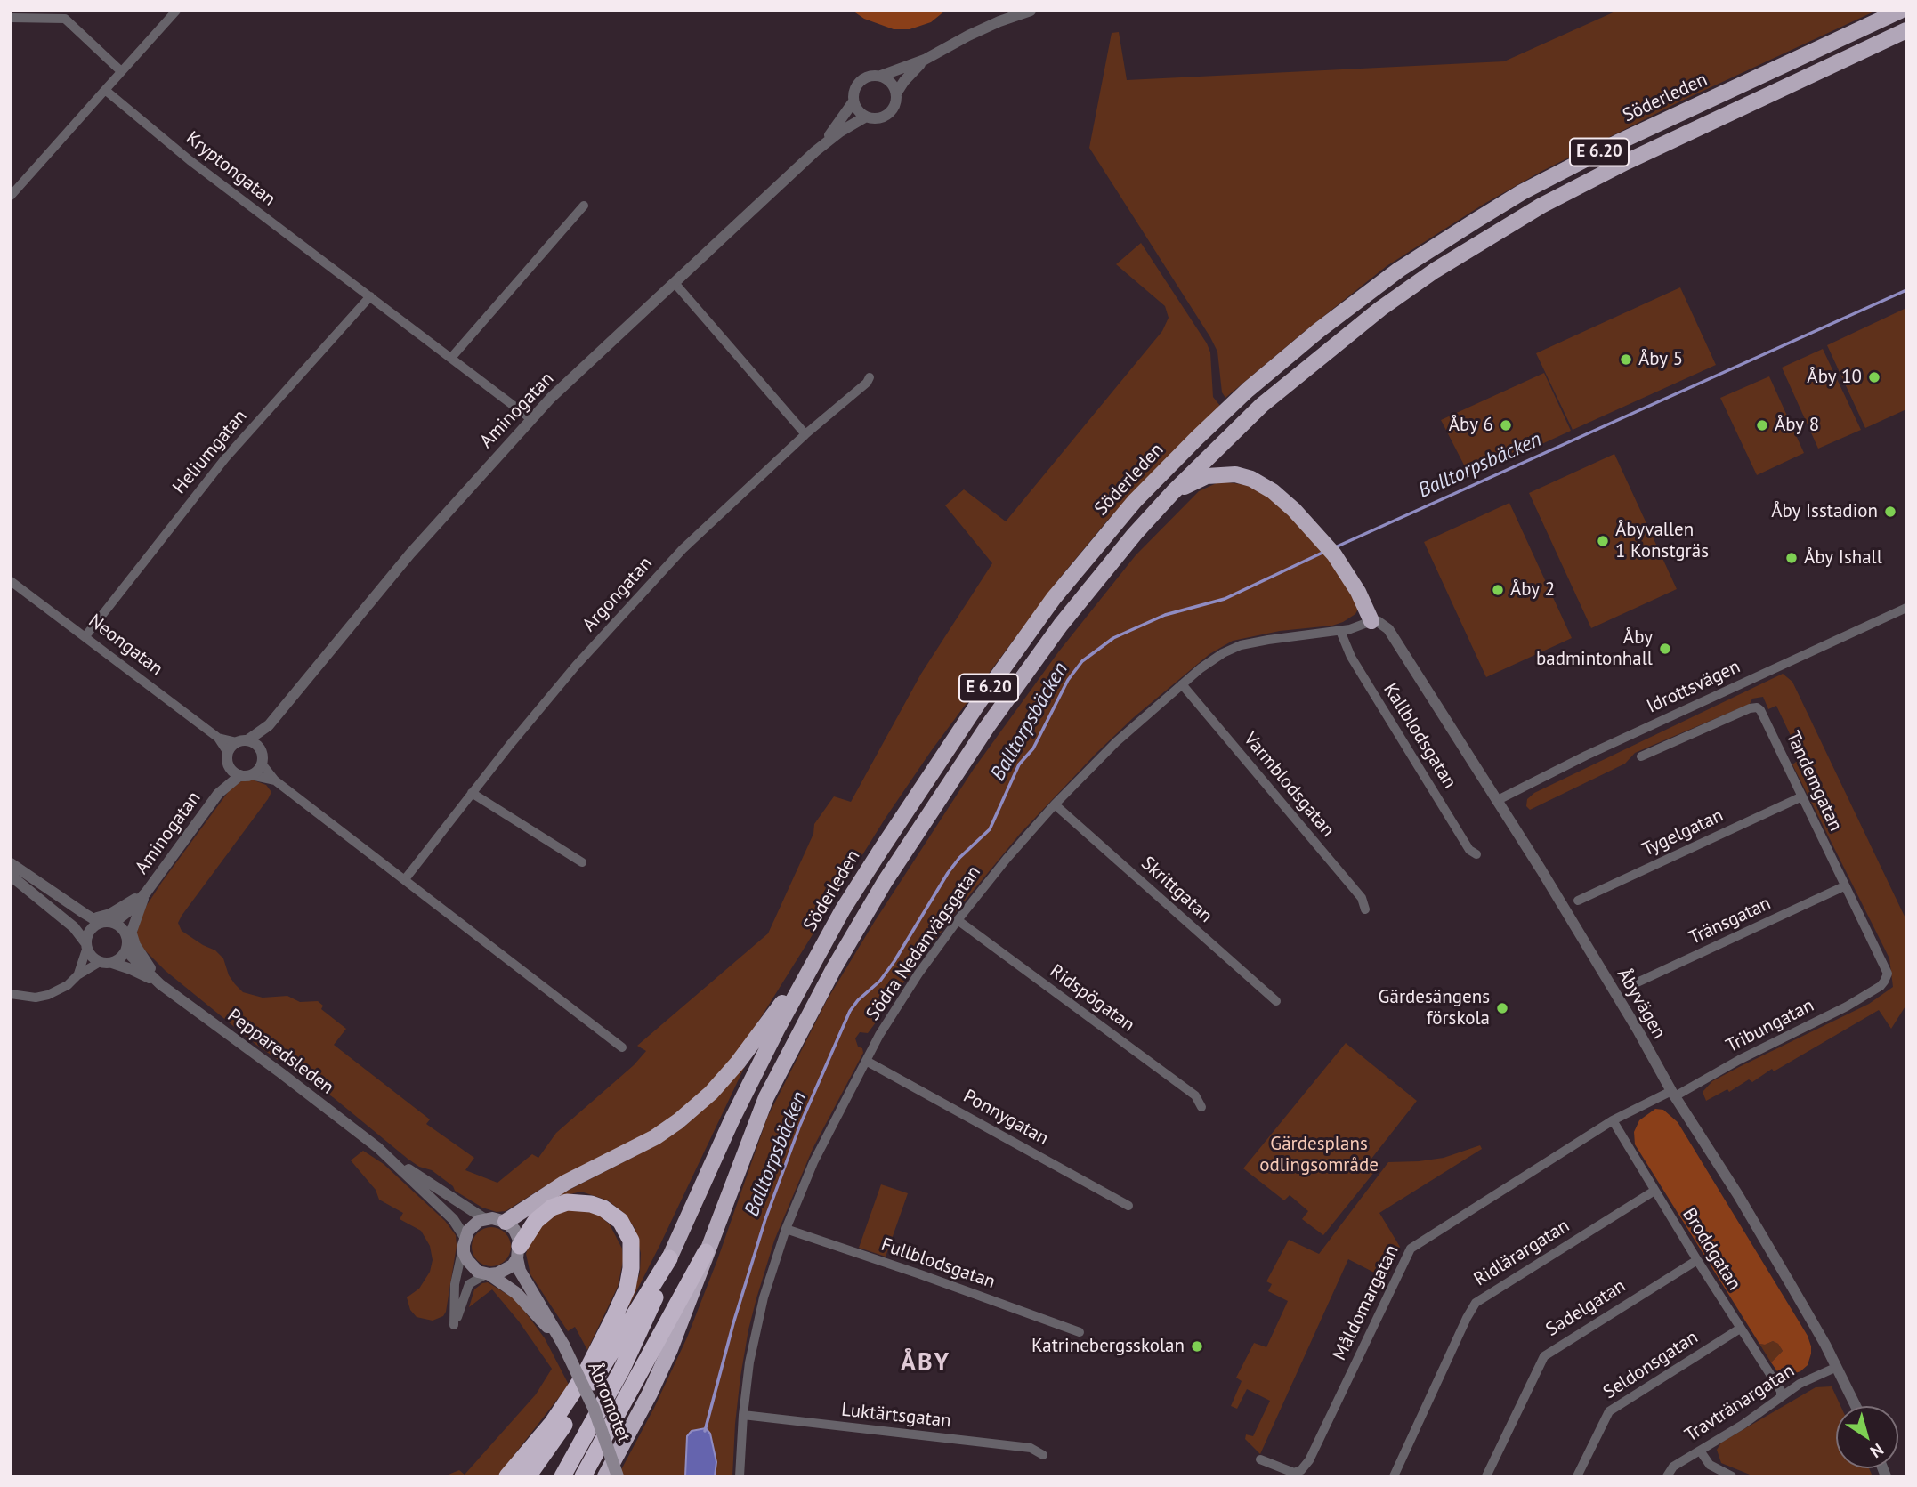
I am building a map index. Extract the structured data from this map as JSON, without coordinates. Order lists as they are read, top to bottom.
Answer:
{
  "streets": {
    "highway": ["Söderleden", "E 6.20"],
    "main road": ["Åbromotet"],
    "street": [
      "Kryptongatan",
      "Aminogatan",
      "Heliumgatan",
      "Argongatan",
      "Neongatan",
      "Idrottsvägen",
      "Kallblodsgatan",
      "Tandemgatan",
      "Varmblodsgatan",
      "Tygelgatan",
      "Skrittgatan",
      "Tränsgatan",
      "Södra Nedanvägsgatan",
      "Ridspögatan",
      "Åbyvägen",
      "Tribungatan",
      "Pepparedsleden",
      "Ponnygatan",
      "Broddgatan",
      "Ridlärargatan",
      "Fullblodsgatan",
      "Måldomargatan",
      "Sadelgatan",
      "Seldonsgatan",
      "Travtränargatan",
      "Luktärtsgatan"
    ]
  },
  "crossings": [
    ["Kryptongatan", "Aminogatan"],
    ["Kryptongatan", "Heliumgatan"],
    ["Aminogatan", "Neongatan"],
    ["Aminogatan", "Pepparedsleden"],
    ["Heliumgatan", "Neongatan"],
    ["Idrottsvägen", "Åbyvägen"],
    ["Kallblodsgatan", "Södra Nedanvägsgatan"],
    ["Tandemgatan", "Tygelgatan"],
    ["Tandemgatan", "Tränsgatan"],
    ["Tandemgatan", "Tribungatan"],
    ["Varmblodsgatan", "Södra Nedanvägsgatan"],
    ["Skrittgatan", "Södra Nedanvägsgatan"],
    ["Södra Nedanvägsgatan", "Ridspögatan"],
    ["Södra Nedanvägsgatan", "Åbyvägen"],
    ["Södra Nedanvägsgatan", "Ponnygatan"],
    ["Södra Nedanvägsgatan", "Fullblodsgatan"],
    ["Södra Nedanvägsgatan", "Luktärtsgatan"],
    ["Åbyvägen", "Tribungatan"],
    ["Åbyvägen", "Måldomargatan"],
    ["Åbyvägen", "Travtränargatan"],
    ["Tribungatan", "Måldomargatan"],
    ["Pepparedsleden", "Åbromotet"],
    ["Broddgatan", "Ridlärargatan"],
    ["Broddgatan", "Måldomargatan"],
    ["Broddgatan", "Sadelgatan"],
    ["Broddgatan", "Seldonsgatan"],
    ["Broddgatan", "Travtränargatan"]
  ],
  "districts": ["ÅBY"],
  "water": ["Balltorpsbäcken"],
  "parks": ["Gärdesplans odlingsområde"],
  "places": [
    "Åby 5",
    "Åby 10",
    "Åby 6",
    "Åby 8",
    "Åby Isstadion",
    "Åbyvallen 1 Konstgräs",
    "Åby Ishall",
    "Åby 2",
    "Åby badmintonhall",
    "Gärdesängens förskola",
    "Katrinebergsskolan"
  ],
  "north": "bottom right"
}
